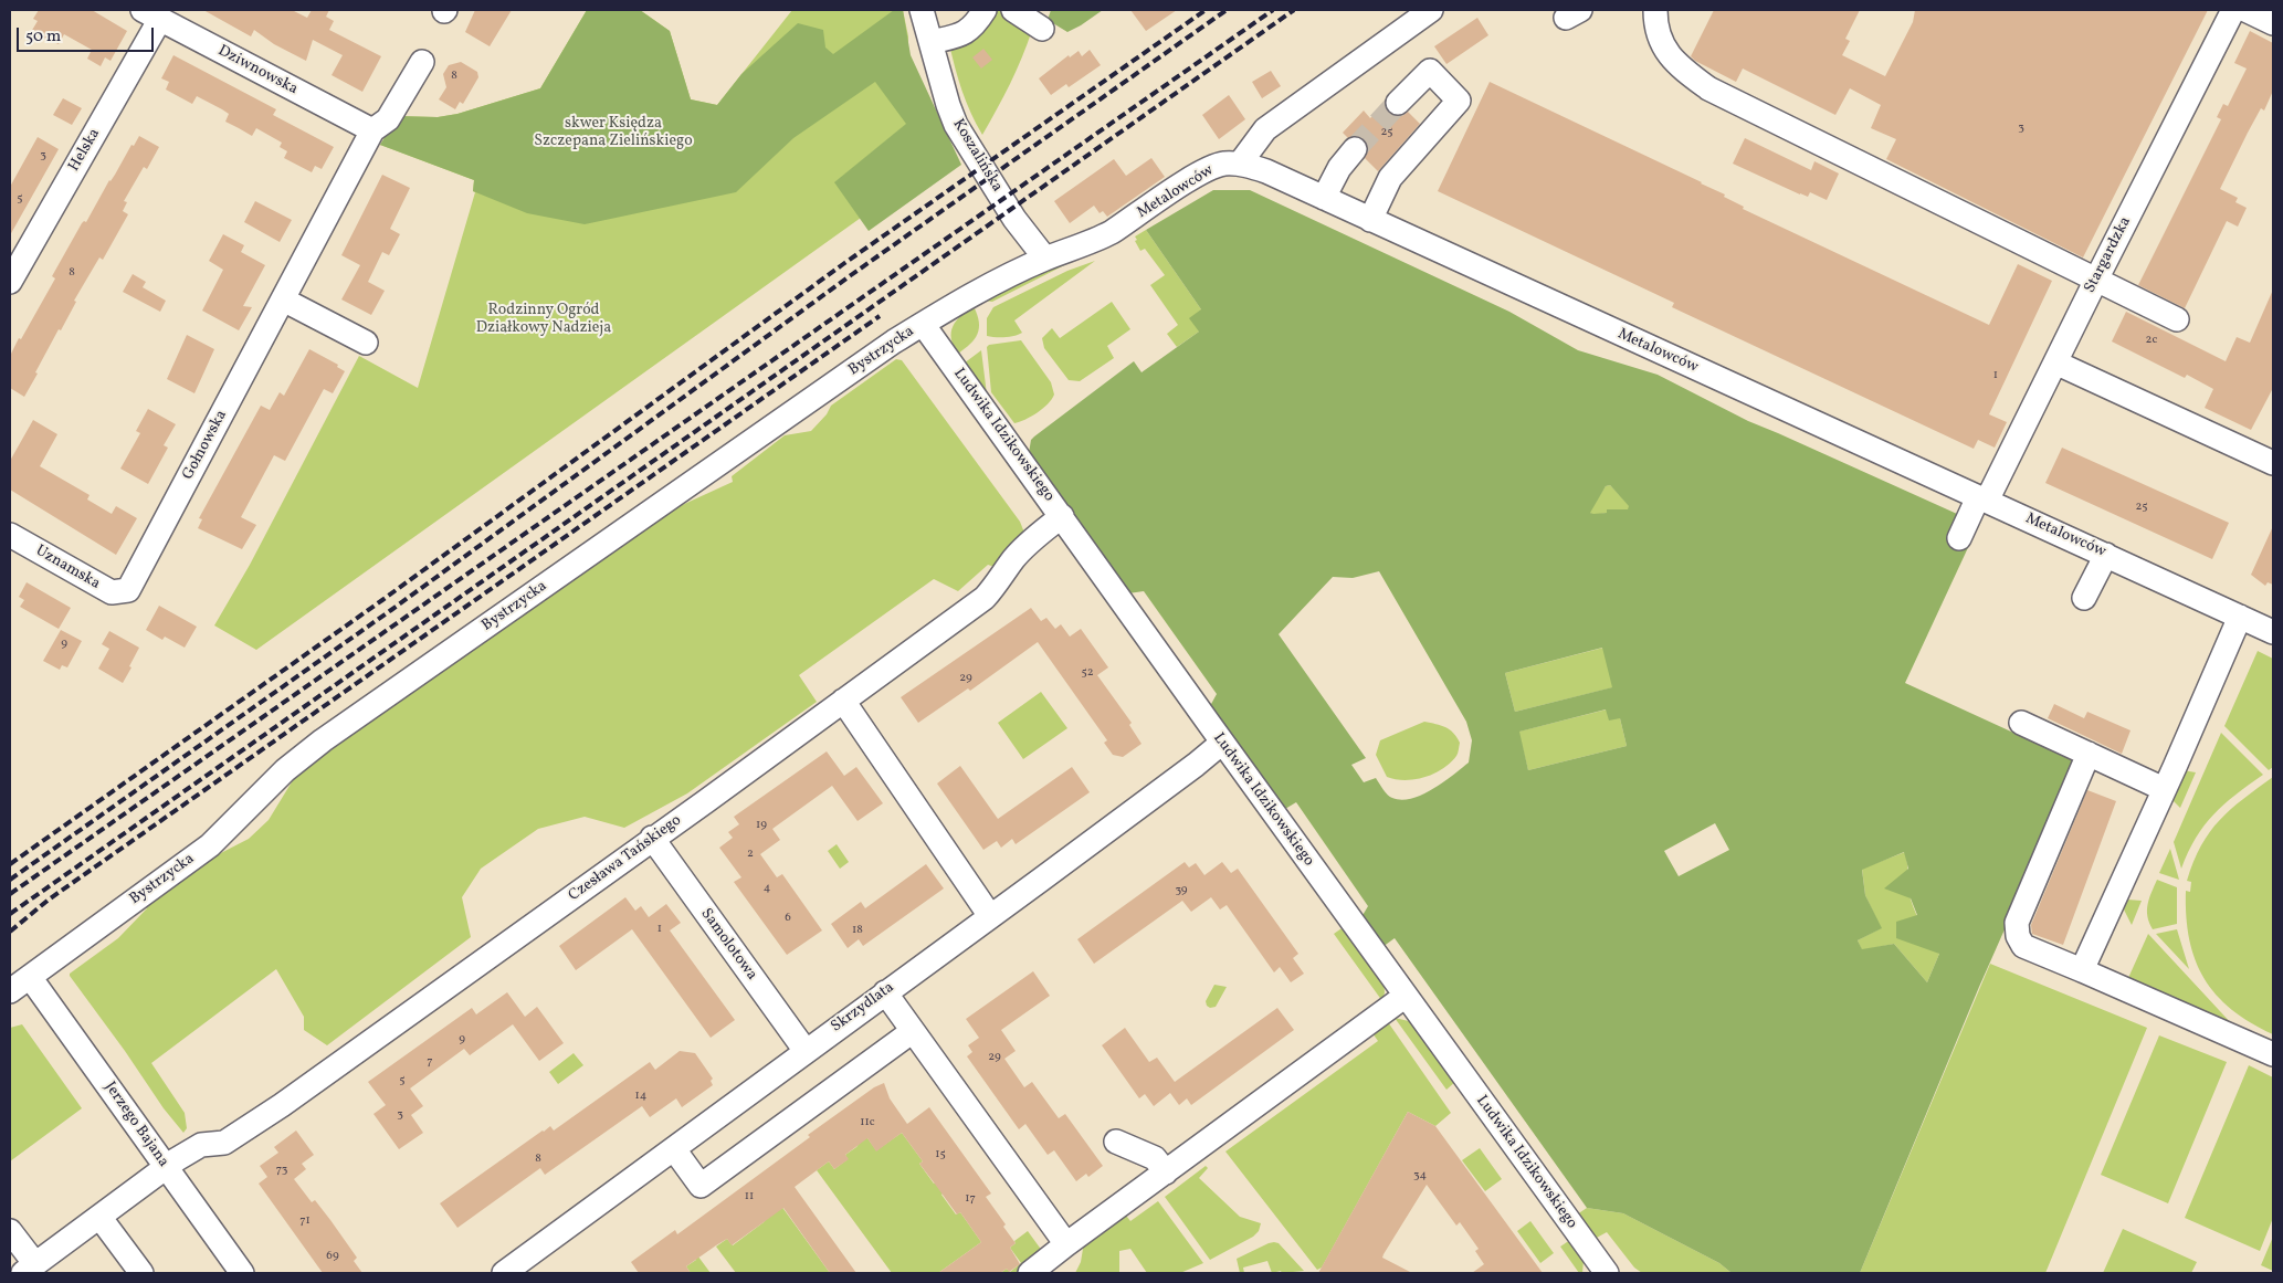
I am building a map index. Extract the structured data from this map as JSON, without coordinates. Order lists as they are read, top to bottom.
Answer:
{
  "streets": {
    "street": [
      "Dziwnowska",
      "Helska",
      "Koszalińska",
      "Metalowców",
      "Stargardzka",
      "Bystrzycka",
      "Ludwika Idzikowskiego",
      "Gołnowska",
      "Uznamska",
      "Czesława Tańskiego",
      "Samolotowa",
      "Skrzydlata",
      "Jerzego Bajana"
    ]
  },
  "crossings": [
    ["Dziwnowska", "Helska"],
    ["Dziwnowska", "Gołnowska"],
    ["Koszalińska", "Metalowców"],
    ["Koszalińska", "Bystrzycka"],
    ["Metalowców", "Stargardzka"],
    ["Metalowców", "Bystrzycka"],
    ["Bystrzycka", "Ludwika Idzikowskiego"],
    ["Bystrzycka", "Jerzego Bajana"],
    ["Ludwika Idzikowskiego", "Czesława Tańskiego"],
    ["Ludwika Idzikowskiego", "Skrzydlata"],
    ["Gołnowska", "Uznamska"],
    ["Czesława Tańskiego", "Samolotowa"],
    ["Czesława Tańskiego", "Jerzego Bajana"],
    ["Samolotowa", "Skrzydlata"]
  ],
  "parks": ["skwer Księdza Szczepana Zielińskiego", "Rodzinny Ogród Działkowy Nadzieja"],
  "house_numbers": [
    "8",
    "3",
    "25",
    "3",
    "5",
    "8",
    "2c",
    "1",
    "25",
    "9",
    "52",
    "29",
    "19",
    "2",
    "4",
    "39",
    "6",
    "1",
    "18",
    "9",
    "29",
    "7",
    "5",
    "14",
    "3",
    "11c",
    "15",
    "8",
    "73",
    "34",
    "11",
    "17",
    "71",
    "69"
  ],
  "scale_bar": "50 m"
}
